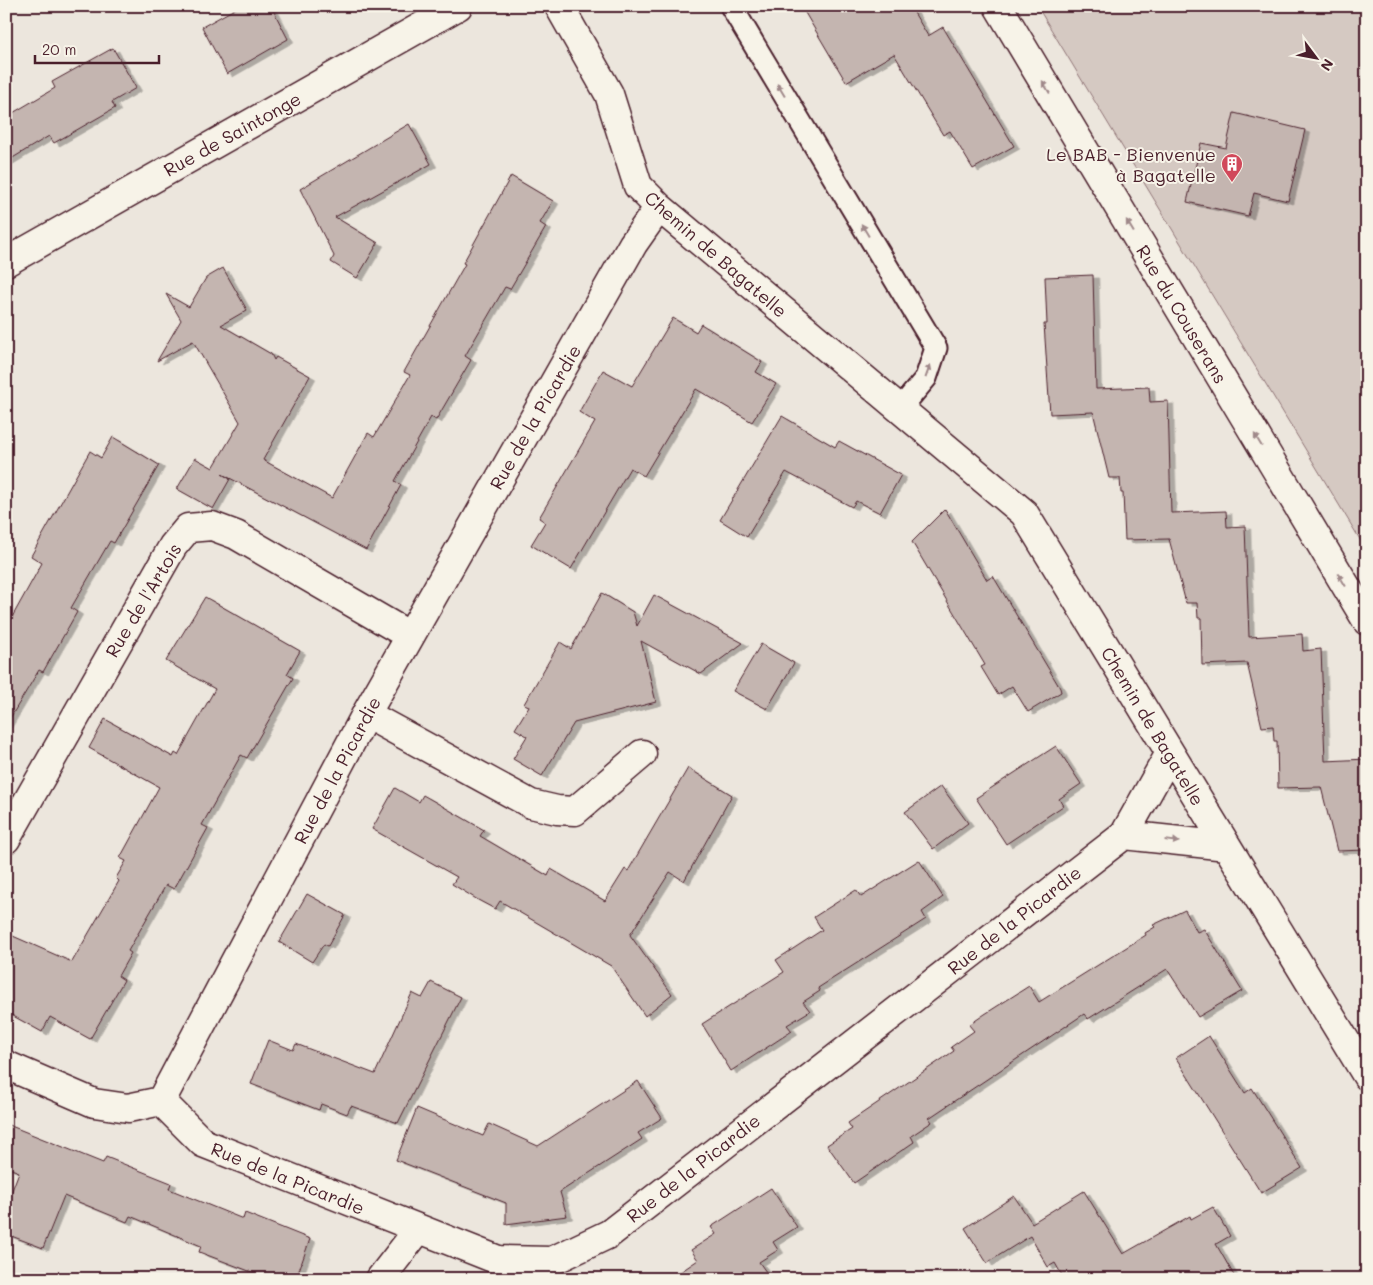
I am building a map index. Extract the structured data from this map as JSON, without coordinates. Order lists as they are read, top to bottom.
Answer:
{
  "streets": {
    "street": [
      "Rue de Saintonge",
      "Chemin de Bagatelle",
      "Rue du Couserans",
      "Rue de la Picardie",
      "Rue de l'Artois"
    ]
  },
  "crossings": [
    ["Chemin de Bagatelle", "Rue de la Picardie"],
    ["Rue de la Picardie", "Rue de l'Artois"]
  ],
  "one_way": ["Rue du Couserans"],
  "places": {
    "building": ["Le BAB - Bienvenue à Bagatelle"]
  },
  "scale_bar": "20 m",
  "north": "bottom right"
}
